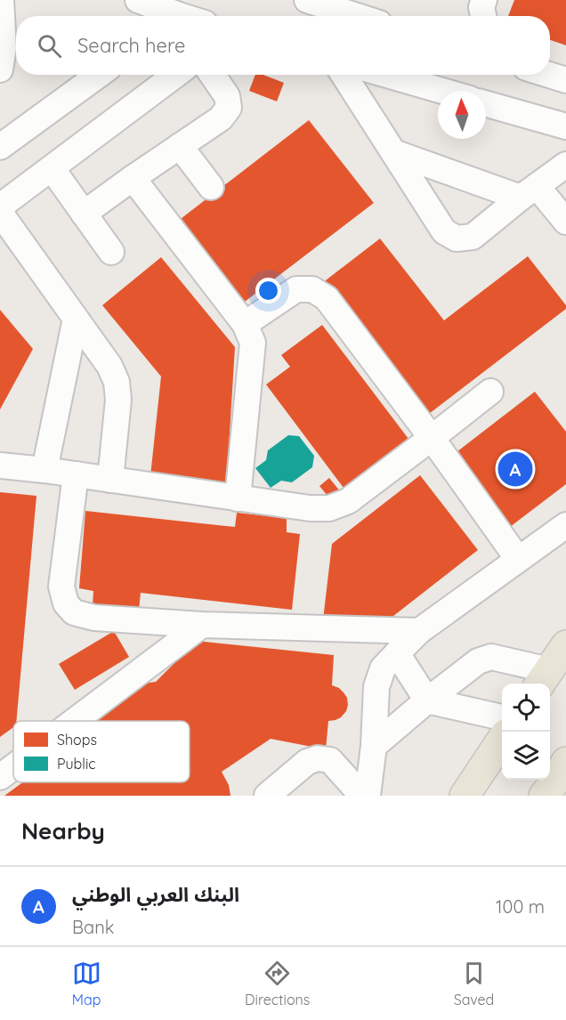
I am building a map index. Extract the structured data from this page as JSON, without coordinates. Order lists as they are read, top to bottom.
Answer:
{
  "legend": ["Shops", "Public"],
  "north": "top",
  "page": {
    "search": "Search here",
    "pins": "A",
    "heading": "Nearby",
    "list": [
      {
        "mark": "A",
        "name": "البنك العربي الوطني",
        "note": "Bank",
        "value": "100 m"
      }
    ],
    "nav": ["Map", "Directions", "Saved"]
  }
}
